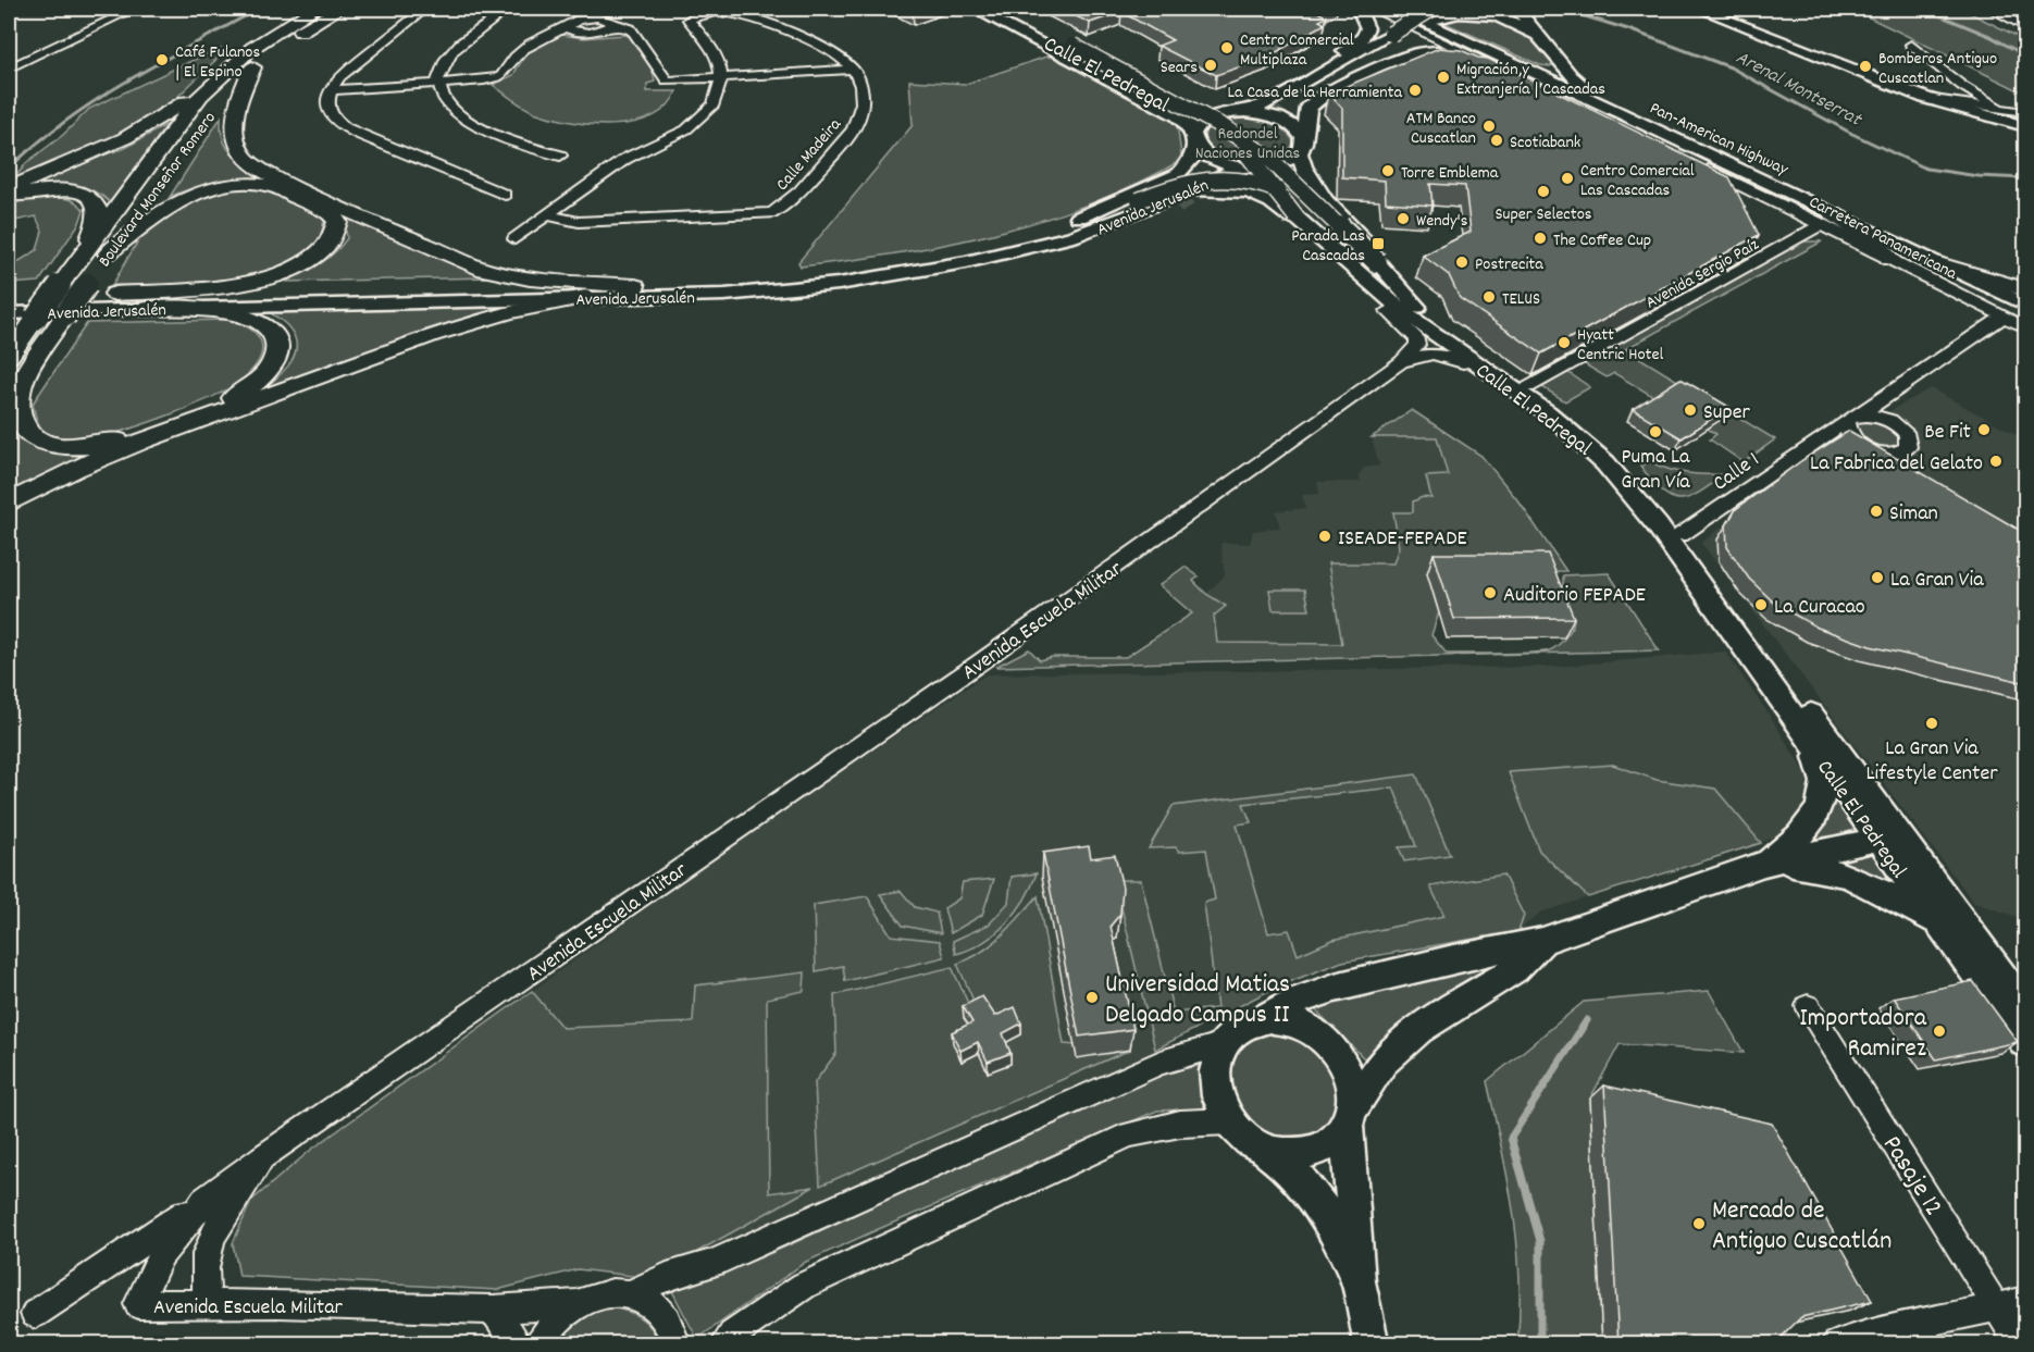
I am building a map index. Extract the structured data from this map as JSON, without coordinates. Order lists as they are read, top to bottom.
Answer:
{
  "streets": {
    "highway": ["Boulevard Monseñor Romero"],
    "main road": ["Calle El Pedregal", "Pan-American Highway", "Avenida Jerusalén"],
    "street": [
      "Calle Madeira",
      "Carretera Panamericana",
      "Avenida Sergio Paíz",
      "Calle 1",
      "Avenida Escuela Militar",
      "Pasaje 12"
    ]
  },
  "crossings": [
    ["Calle El Pedregal", "Avenida Sergio Paíz"],
    ["Calle El Pedregal", "Calle 1"],
    ["Pan-American Highway", "Carretera Panamericana"],
    ["Pan-American Highway", "Avenida Sergio Paíz"],
    ["Carretera Panamericana", "Avenida Sergio Paíz"],
    ["Carretera Panamericana", "Calle 1"]
  ],
  "water": ["Arenal Montserrat"],
  "parks": ["Redondel Naciones Unidas"],
  "places": {
    "other": [
      "Centro Comercial Multiplaza",
      "Café Fulanos | El Espino",
      "Sears",
      "Bomberos Antiguo Cuscatlan",
      "Migración y Extranjería | Cascadas",
      "La Casa de la Herramienta",
      "ATM Banco Cuscatlan",
      "Scotiabank",
      "Torre Emblema",
      "Centro Comercial Las Cascadas",
      "Super Selectos",
      "Wendy's",
      "The Coffee Cup",
      "Postrecita",
      "TELUS",
      "Hyatt Centric Hotel",
      "Super",
      "Be Fit",
      "Puma La Gran Vía",
      "La Fabrica del Gelato",
      "Siman",
      "ISEADE-FEPADE",
      "La Gran Via",
      "Auditorio FEPADE",
      "La Curacao",
      "La Gran Via Lifestyle Center",
      "Universidad Matias Delgado Campus II",
      "Importadora Ramirez",
      "Mercado de Antiguo Cuscatlán"
    ],
    "transit": ["Parada Las Cascadas"]
  }
}
